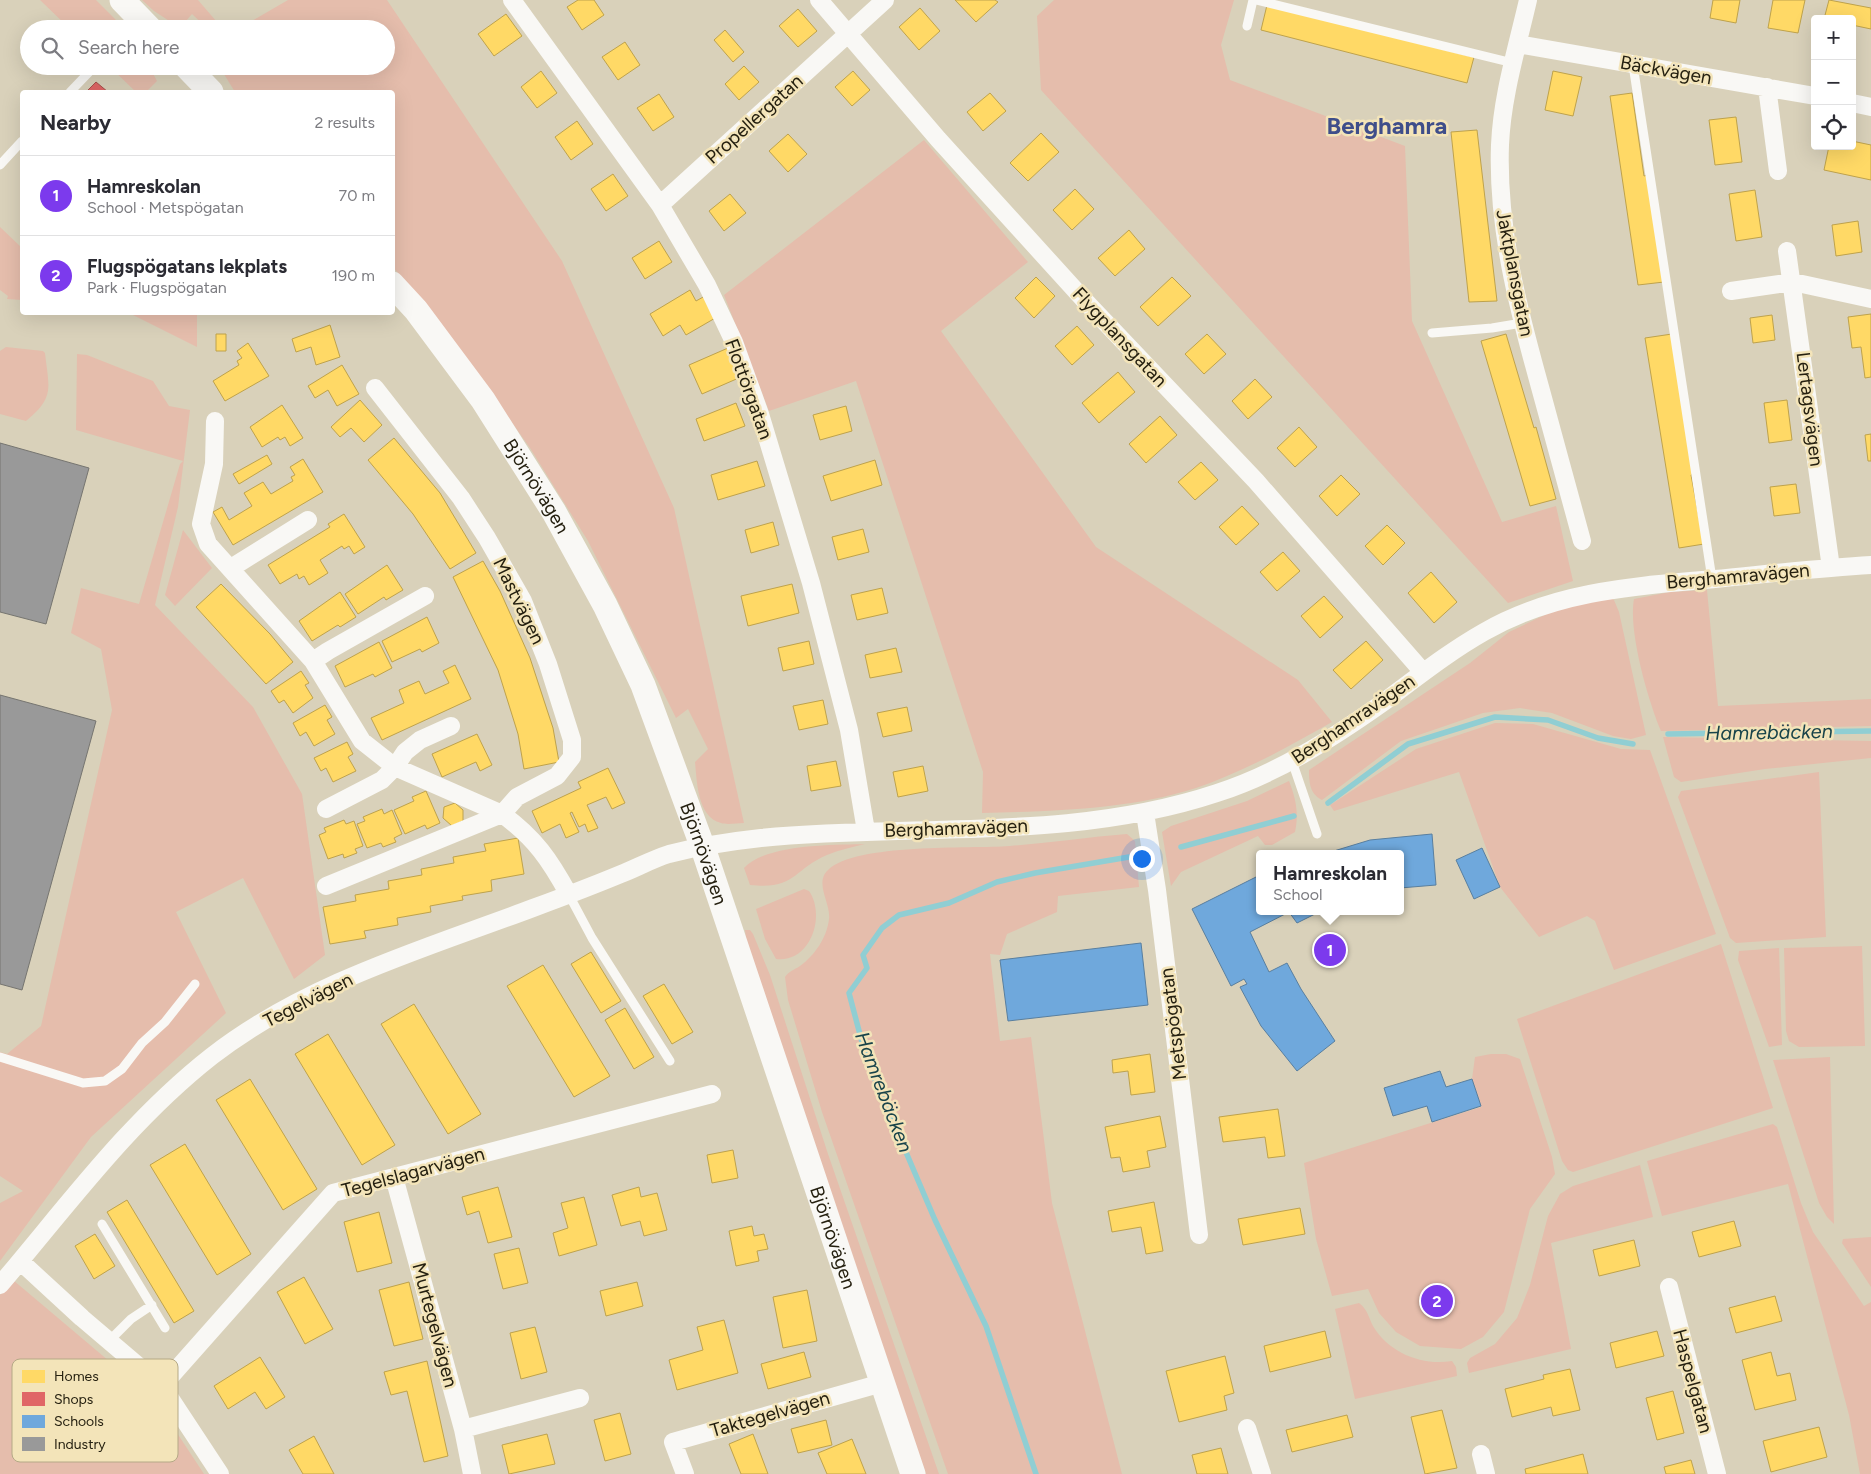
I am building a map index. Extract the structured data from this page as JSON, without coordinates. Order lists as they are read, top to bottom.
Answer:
{
  "streets": {
    "main road": ["Björnövägen"],
    "street": [
      "Bäckvägen",
      "Propellergatan",
      "Jaktplansgatan",
      "Flygplansgatan",
      "Flottörgatan",
      "Lertagsvägen",
      "Berghamravägen",
      "Mastvägen",
      "Tegelvägen",
      "Metspögatan",
      "Tegelslagarvägen",
      "Murtegelvägen",
      "Haspelgatan",
      "Taktegelvägen"
    ]
  },
  "crossings": [
    ["Bäckvägen", "Jaktplansgatan"],
    ["Propellergatan", "Flygplansgatan"],
    ["Propellergatan", "Flottörgatan"],
    ["Flygplansgatan", "Berghamravägen"],
    ["Flottörgatan", "Berghamravägen"],
    ["Lertagsvägen", "Berghamravägen"],
    ["Björnövägen", "Berghamravägen"],
    ["Björnövägen", "Tegelvägen"],
    ["Björnövägen", "Taktegelvägen"],
    ["Berghamravägen", "Tegelvägen"],
    ["Berghamravägen", "Metspögatan"],
    ["Tegelslagarvägen", "Murtegelvägen"]
  ],
  "districts": ["Berghamra"],
  "water": ["Hamrebäcken"],
  "legend": [
    "Homes",
    "Shops",
    "Schools",
    "Industry"
  ],
  "page": {
    "map_buttons": ["+", "−"],
    "search": "Search here",
    "heading": ["Nearby", "2 results"],
    "list": [
      {
        "mark": "1",
        "name": "Hamreskolan",
        "note": "School · Metspögatan",
        "value": "70 m"
      },
      {
        "mark": "2",
        "name": "Flugspögatans lekplats",
        "note": "Park · Flugspögatan",
        "value": "190 m"
      }
    ],
    "popup": ["Hamreskolan", "School"],
    "pins": ["1", "2"]
  }
}
